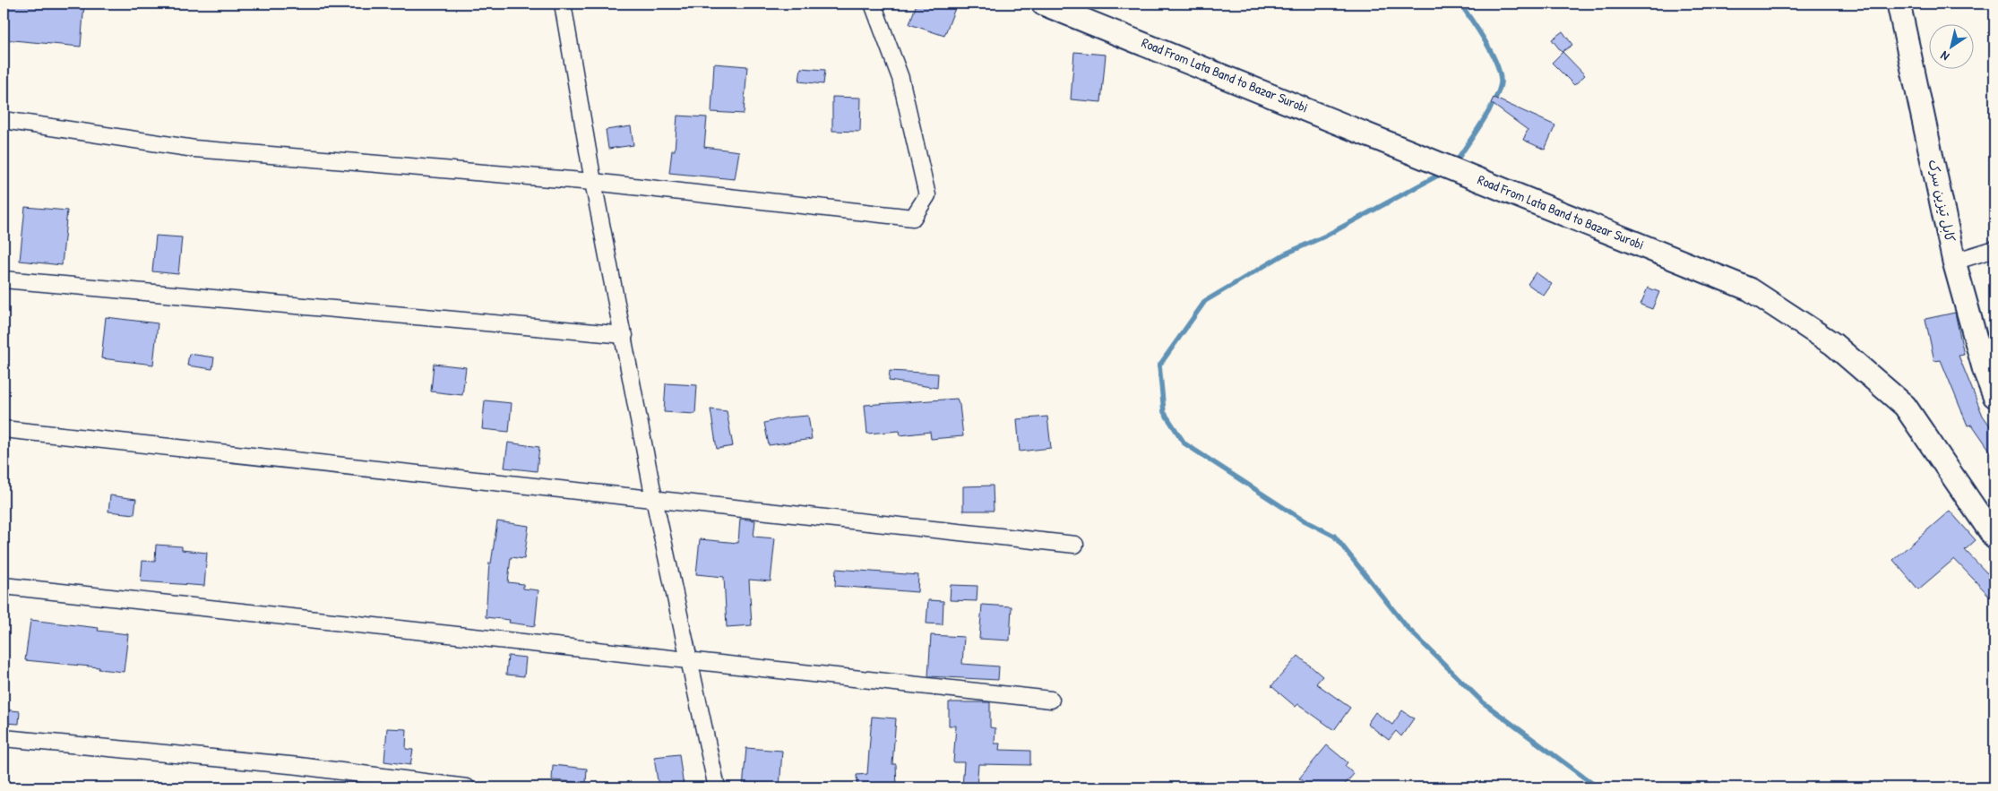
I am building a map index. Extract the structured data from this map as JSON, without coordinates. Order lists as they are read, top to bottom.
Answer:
{
  "streets": {
    "main road": ["Road From Lata Band to Bazar Surobi", "کابل تیزین سرک"]
  },
  "north": "bottom left"
}
